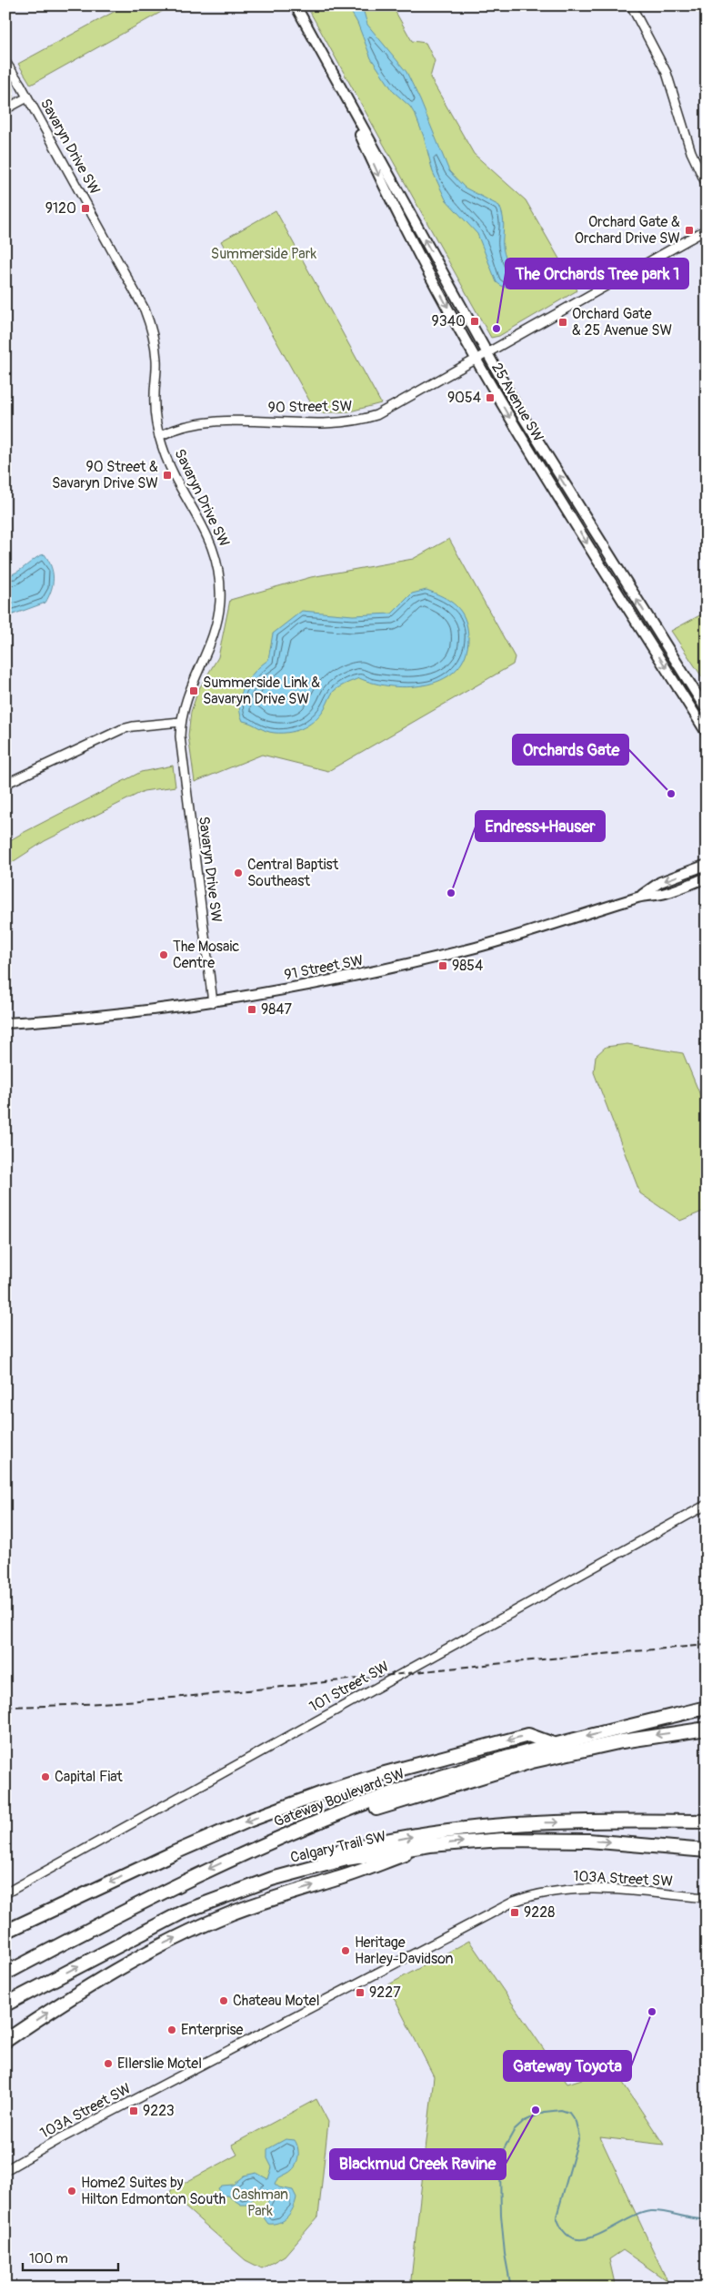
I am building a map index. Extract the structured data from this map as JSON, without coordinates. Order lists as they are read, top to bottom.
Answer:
{
  "streets": {
    "highway": ["Gateway Boulevard SW", "Calgary Trail SW"],
    "main road": ["25 Avenue SW", "91 Street SW"],
    "street": [
      "Savaryn Drive SW",
      "90 Street SW",
      "101 Street SW",
      "103A Street SW"
    ]
  },
  "crossings": [
    ["Savaryn Drive SW", "90 Street SW"],
    ["Savaryn Drive SW", "91 Street SW"],
    ["25 Avenue SW", "90 Street SW"]
  ],
  "parks": ["Summerside Park", "Cashman Park"],
  "places": {
    "transit": [
      "9120",
      "Orchard Gate & Orchard Drive SW",
      "9340",
      "Orchard Gate & 25 Avenue SW",
      "9054",
      "90 Street & Savaryn Drive SW",
      "Summerside Link & Savaryn Drive SW",
      "9854",
      "9847",
      "9228",
      "9227",
      "9223"
    ],
    "other": [
      "The Orchards Tree park 1",
      "Orchards Gate",
      "Central Baptist Southeast",
      "Endress+Hauser",
      "The Mosaic Centre",
      "Capital Fiat",
      "Heritage Harley-Davidson",
      "Chateau Motel",
      "Gateway Toyota",
      "Enterprise",
      "Ellerslie Motel",
      "Blackmud Creek Ravine",
      "Home2 Suites by Hilton Edmonton South"
    ]
  },
  "scale_bar": "100 m"
}
